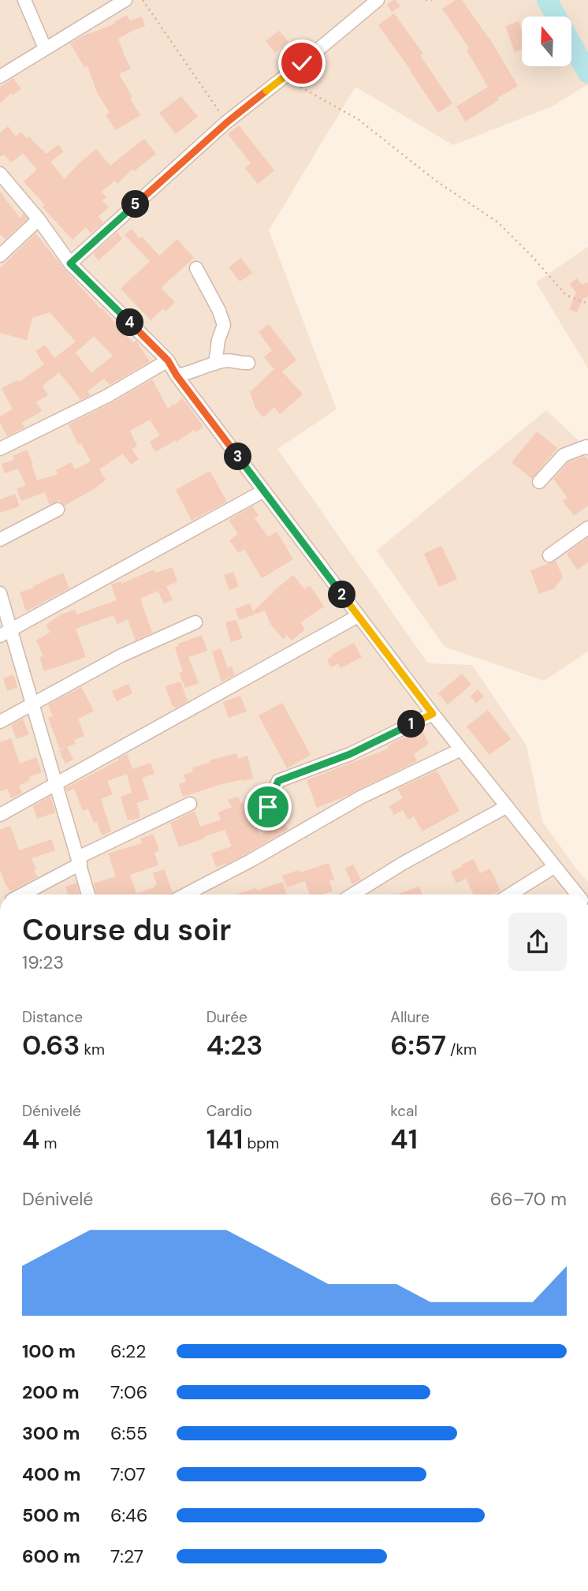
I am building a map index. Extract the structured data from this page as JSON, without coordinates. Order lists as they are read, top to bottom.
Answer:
{
  "north": "top",
  "page": {
    "pins": [
      "5",
      "4",
      "3",
      "2",
      "1"
    ],
    "heading": ["Course du soir", "19:23"],
    "stats": [
      ["Distance", "0.63 km"],
      ["Durée", "4:23"],
      ["Allure", "6:57 /km"],
      ["Dénivelé", "4 m"],
      ["Cardio", "141 bpm"],
      ["kcal", "41"]
    ],
    "chart": ["Dénivelé", "66–70 m"],
    "list": [
      {
        "name": "100 m",
        "note": "6:22"
      },
      {
        "name": "200 m",
        "note": "7:06"
      },
      {
        "name": "300 m",
        "note": "6:55"
      },
      {
        "name": "400 m",
        "note": "7:07"
      },
      {
        "name": "500 m",
        "note": "6:46"
      },
      {
        "name": "600 m",
        "note": "7:27"
      }
    ]
  }
}
